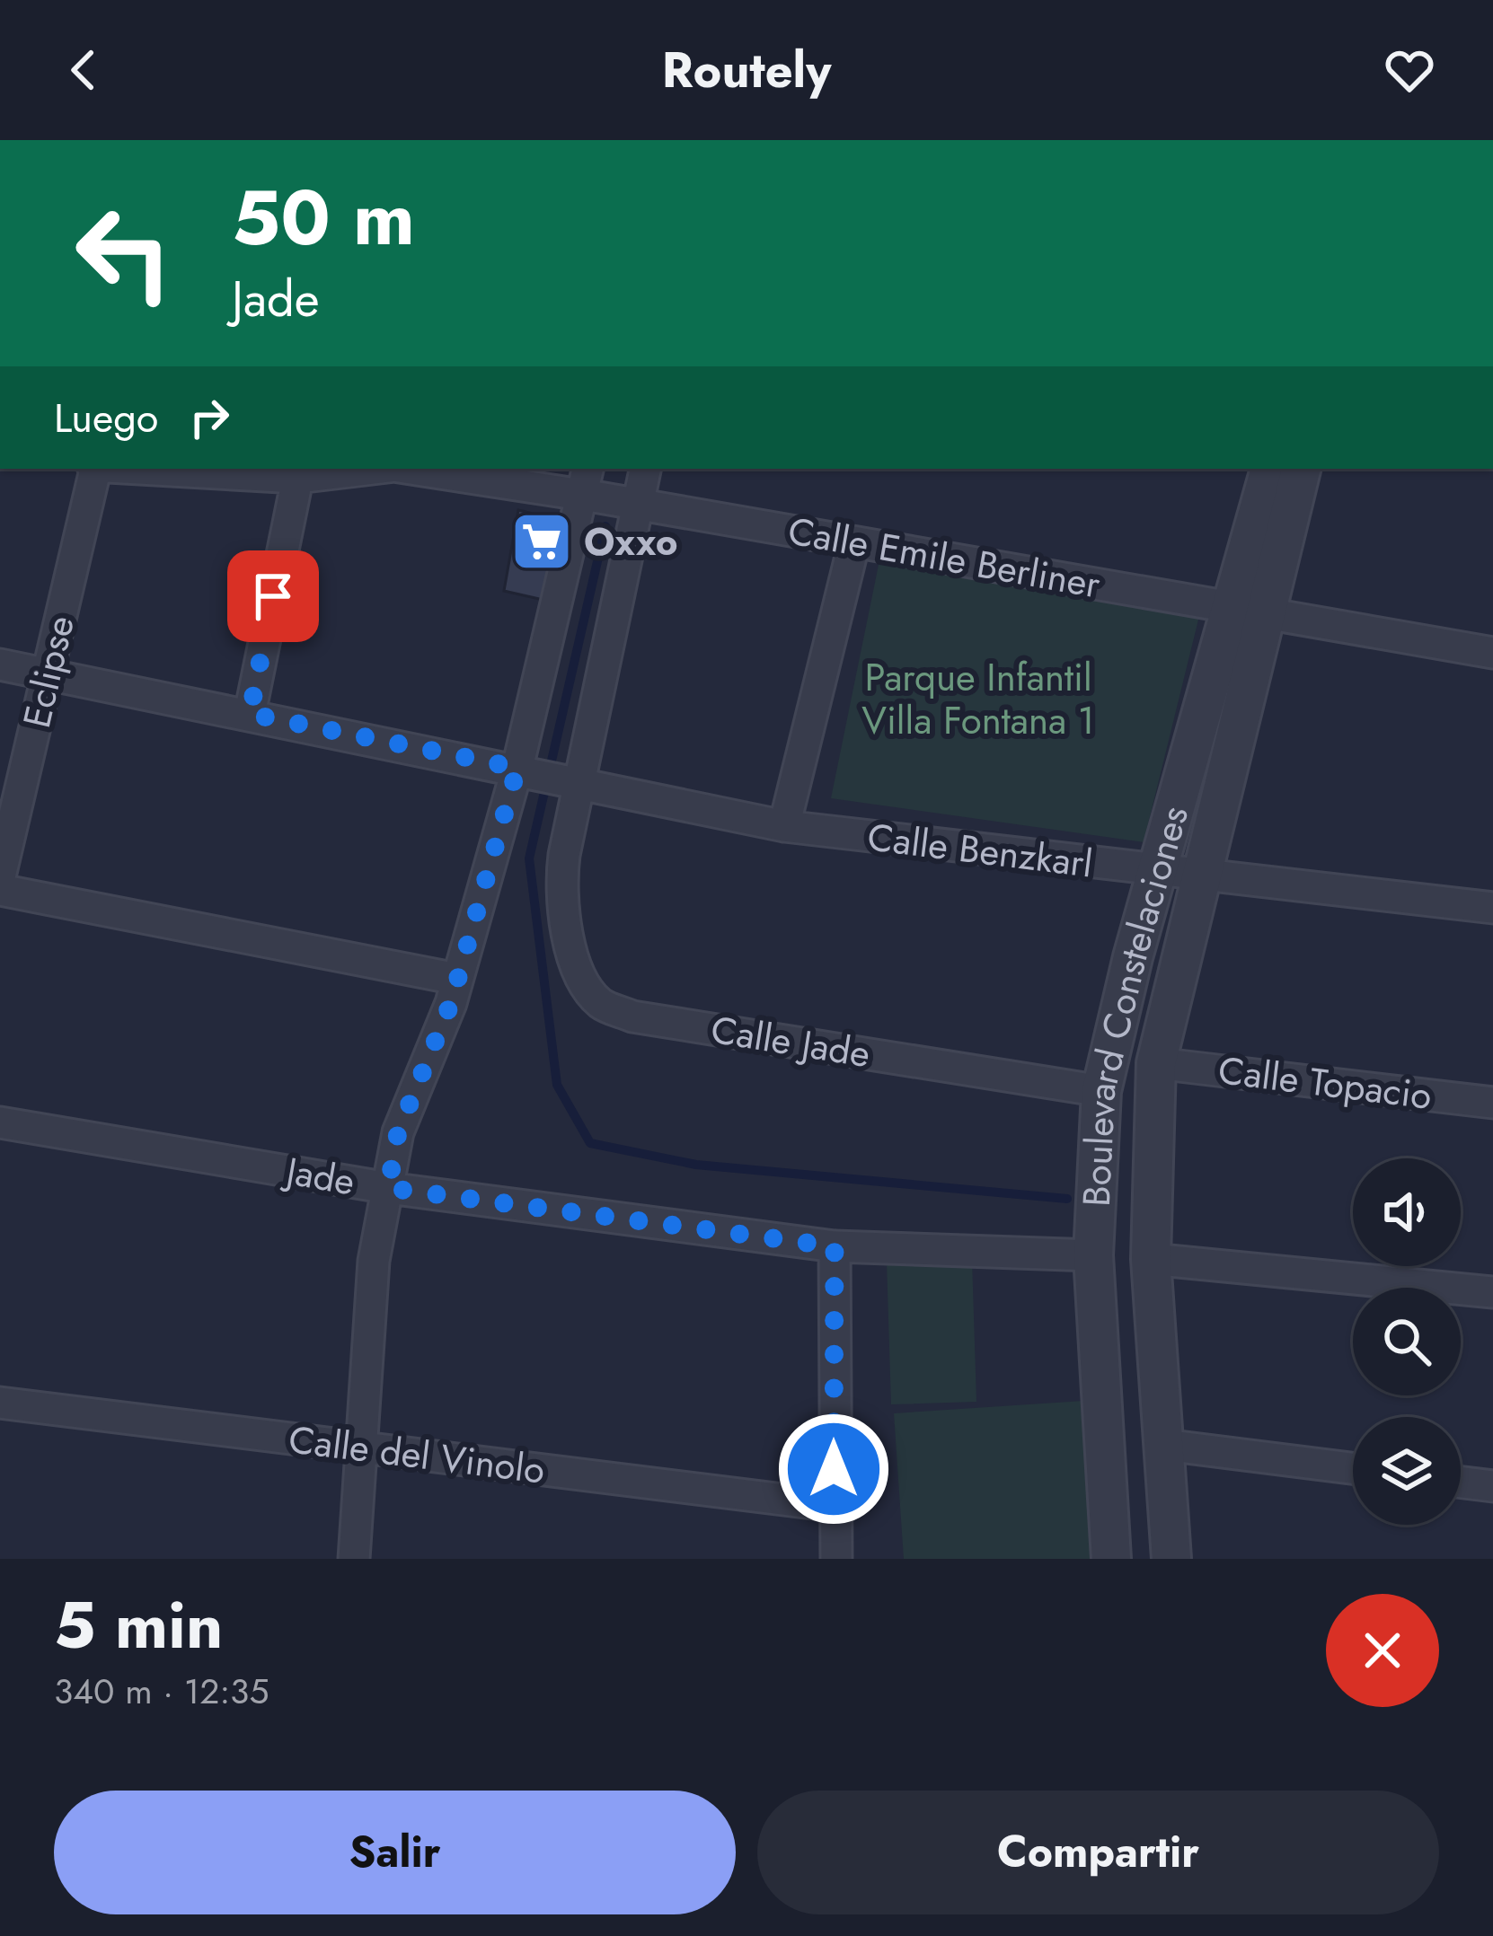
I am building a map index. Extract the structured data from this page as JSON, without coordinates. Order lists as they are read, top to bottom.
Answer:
{
  "streets": {
    "street": [
      "Calle Emile Berliner",
      "Eclipse",
      "Calle Benzkarl",
      "Boulevard Constelaciones",
      "Calle Jade",
      "Calle Topacio",
      "Jade",
      "Calle del Vinolo"
    ]
  },
  "crossings": [
    ["Calle Emile Berliner", "Boulevard Constelaciones"],
    ["Calle Benzkarl", "Boulevard Constelaciones"],
    ["Calle Benzkarl", "Calle Jade"],
    ["Boulevard Constelaciones", "Calle Jade"],
    ["Boulevard Constelaciones", "Calle Topacio"],
    ["Boulevard Constelaciones", "Jade"]
  ],
  "parks": ["Parque Infantil Villa Fontana 1"],
  "places": {
    "supermarket": ["Oxxo"]
  },
  "page": {
    "header": "Routely",
    "turn": ["50 m", "Jade"],
    "then": "Luego",
    "heading": ["5 min", "340 m · 12:35"],
    "buttons": ["Salir", "Compartir"]
  }
}
